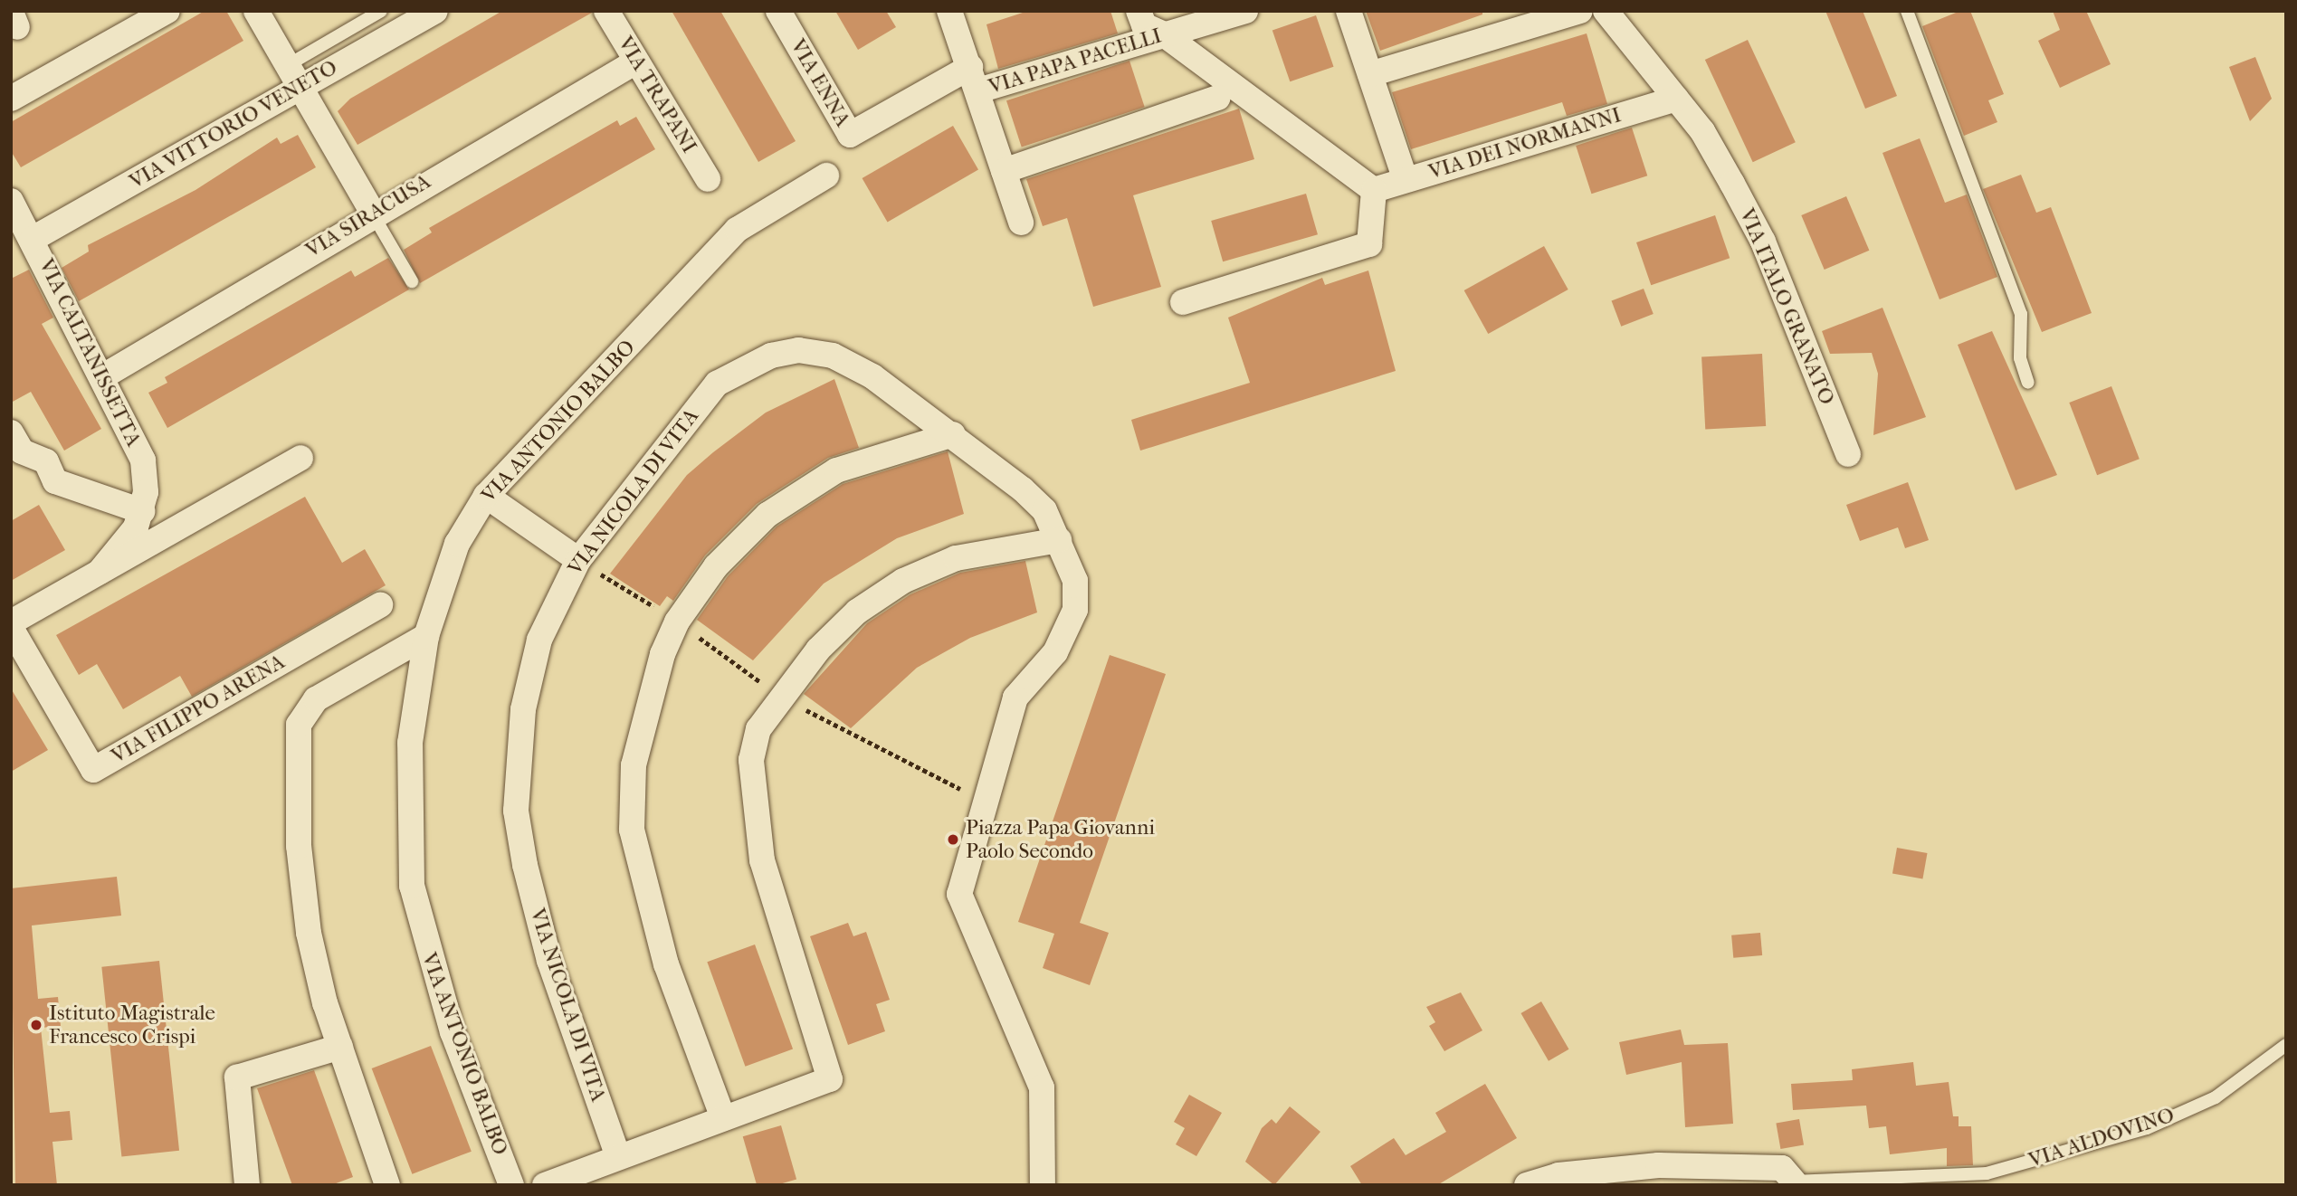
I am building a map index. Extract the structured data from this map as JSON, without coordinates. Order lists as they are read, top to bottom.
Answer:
{
  "streets": {
    "street": [
      "VIA PAPA PACELLI",
      "VIA ENNA",
      "VIA TRAPANI",
      "VIA VITTORIO VENETO",
      "VIA DEI NORMANNI",
      "VIA SIRACUSA",
      "VIA ITALO GRANATO",
      "VIA CALTANISSETTA",
      "VIA ANTONIO BALBO",
      "VIA NICOLA DI VITA",
      "VIA FILIPPO ARENA",
      "VIA ALDOVINO"
    ]
  },
  "crossings": [
    ["VIA TRAPANI", "VIA SIRACUSA"],
    ["VIA VITTORIO VENETO", "VIA CALTANISSETTA"],
    ["VIA DEI NORMANNI", "VIA ITALO GRANATO"],
    ["VIA SIRACUSA", "VIA CALTANISSETTA"]
  ],
  "places": ["Piazza Papa Giovanni Paolo Secondo", "Istituto Magistrale Francesco Crispi"]
}
